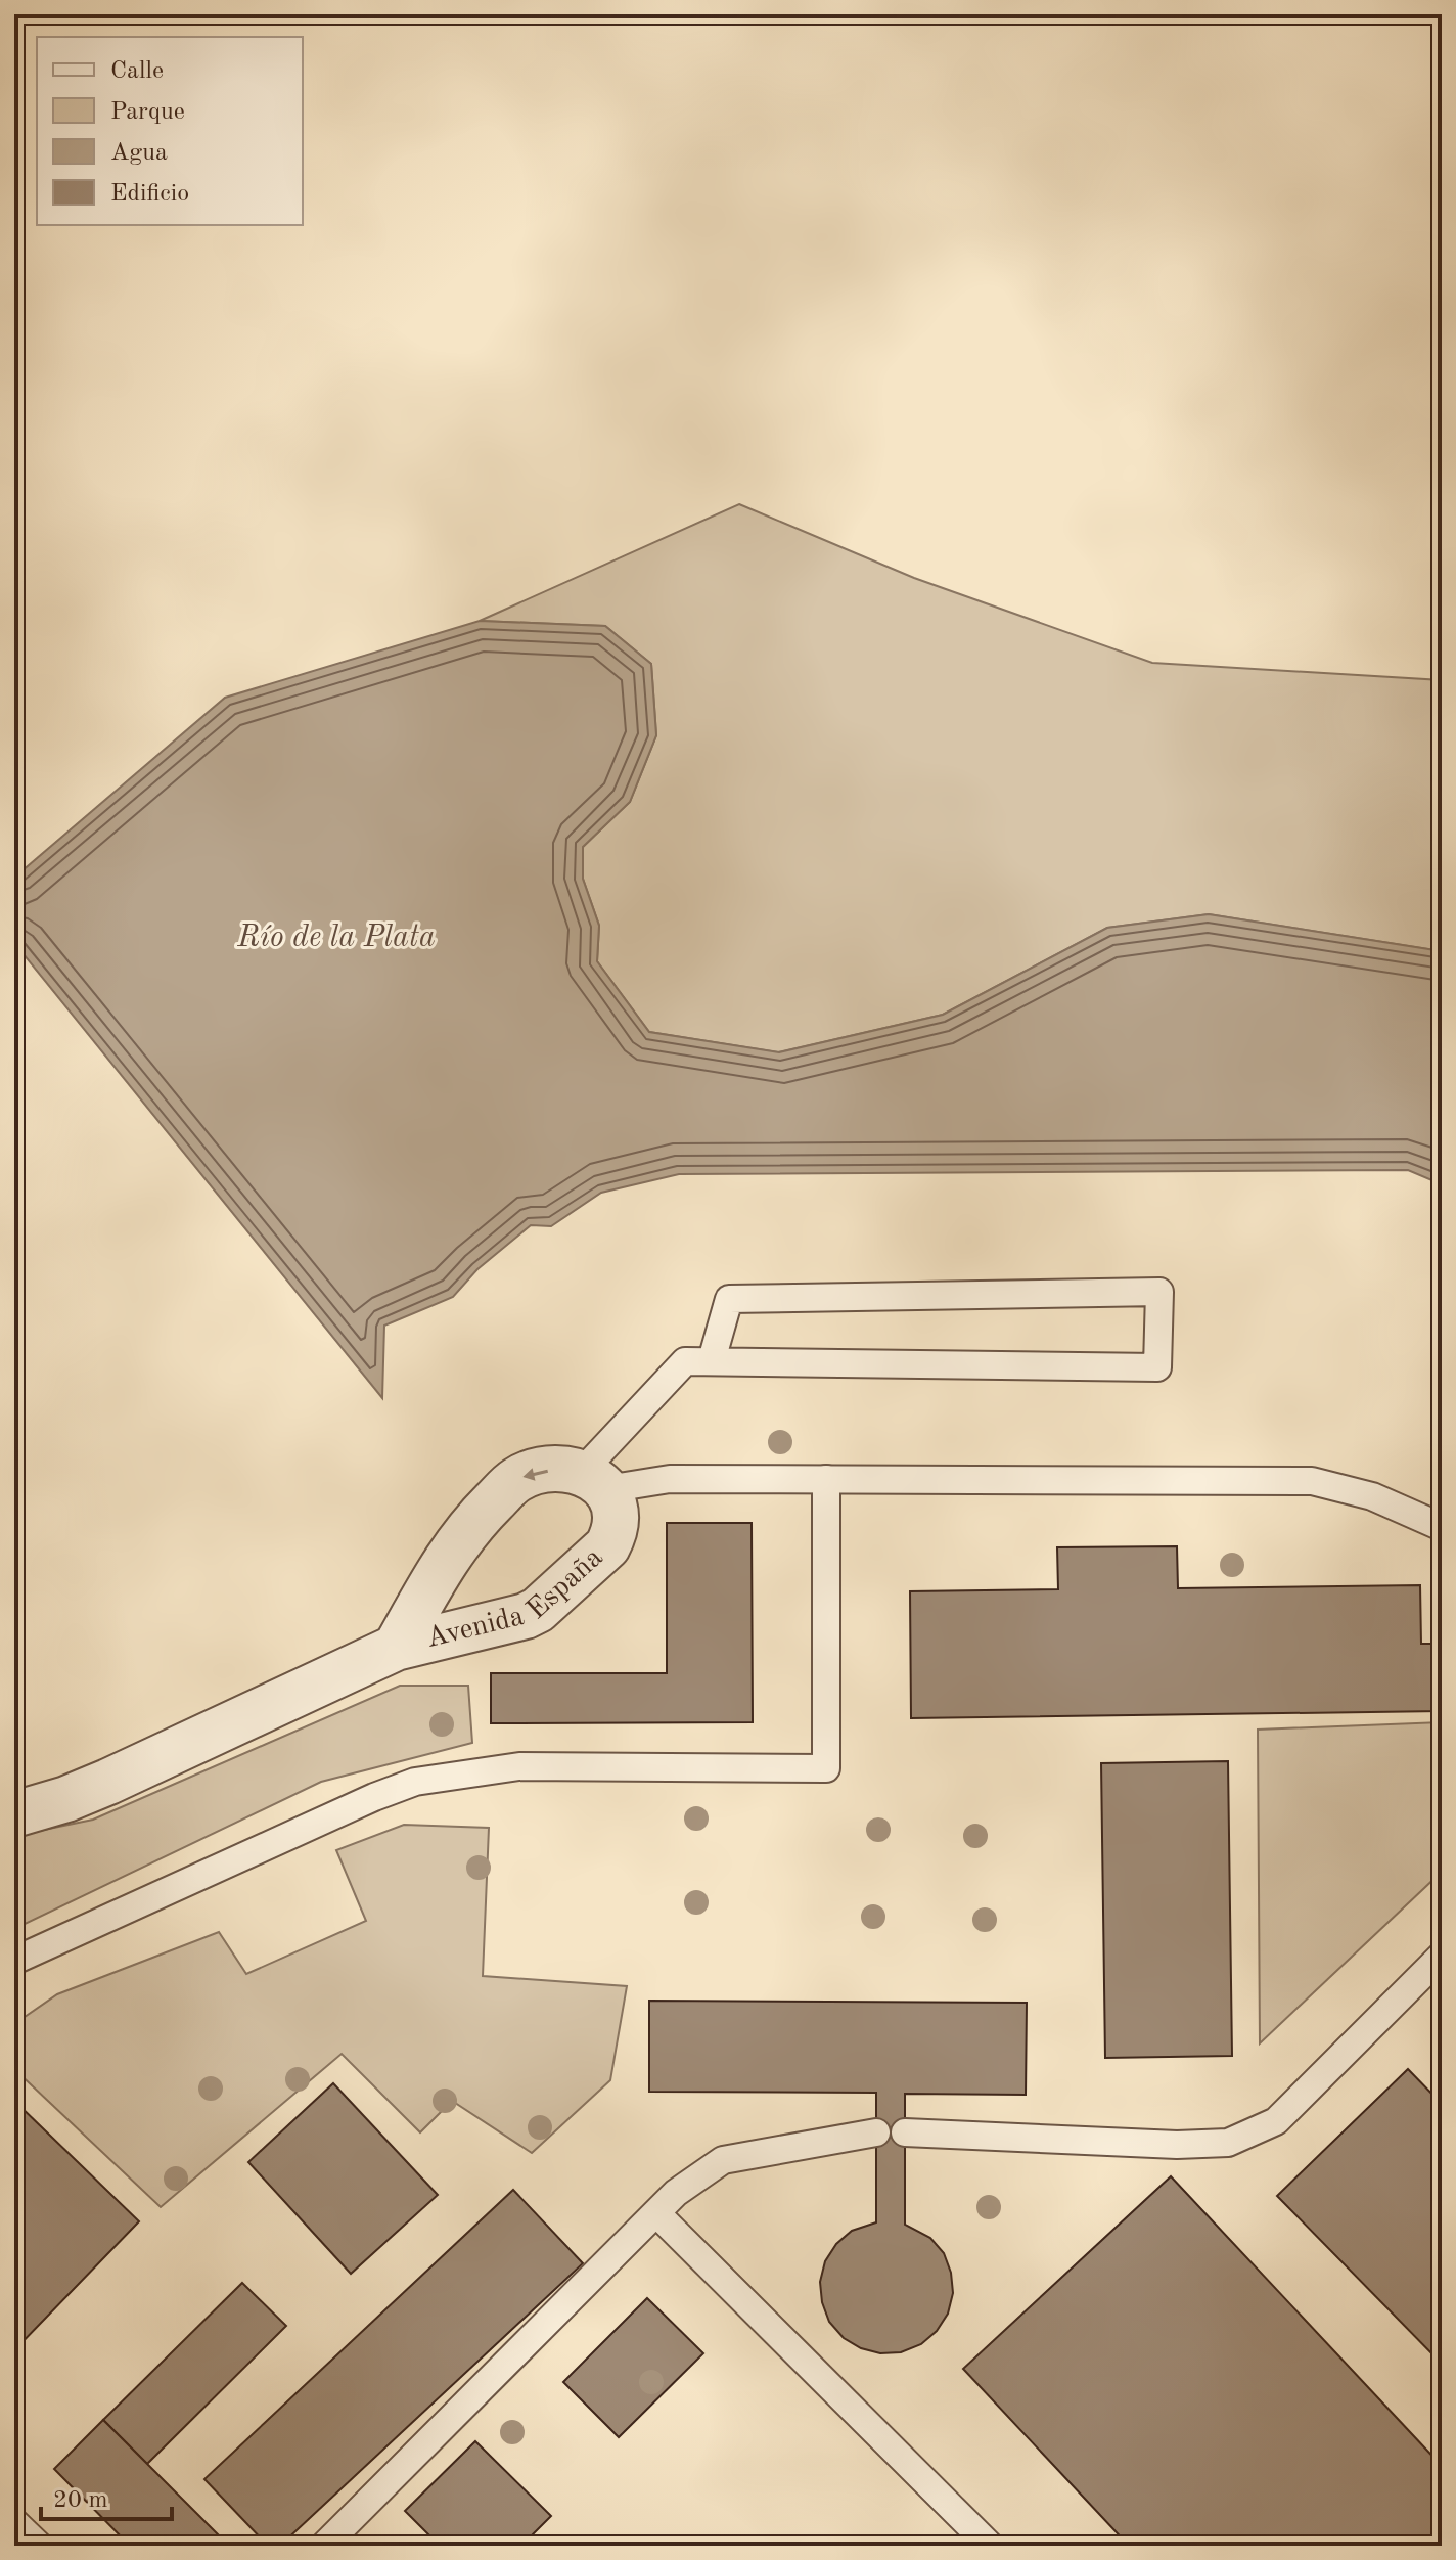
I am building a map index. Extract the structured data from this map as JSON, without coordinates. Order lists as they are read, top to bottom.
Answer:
{
  "streets": {
    "street": ["Avenida España"]
  },
  "water": ["Río de la Plata"],
  "legend": [
    "Calle",
    "Parque",
    "Agua",
    "Edificio"
  ],
  "scale_bar": "20 m"
}
